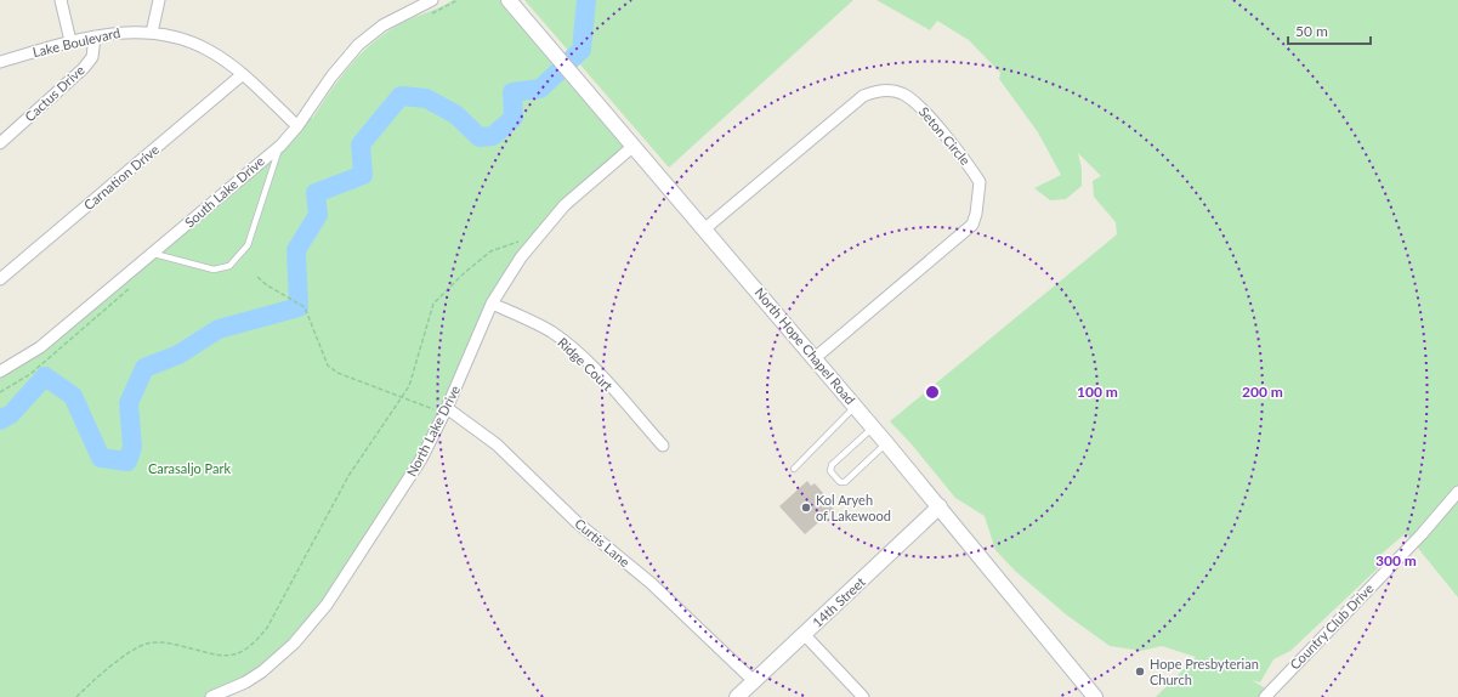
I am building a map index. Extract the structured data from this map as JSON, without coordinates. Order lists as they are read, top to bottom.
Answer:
{
  "streets": {
    "main road": ["North Hope Chapel Road", "14th Street"],
    "street": [
      "Lake Boulevard",
      "Cactus Drive",
      "Seton Circle",
      "Carnation Drive",
      "South Lake Drive",
      "Ridge Court",
      "North Lake Drive",
      "Curtis Lane",
      "Country Club Drive"
    ]
  },
  "crossings": [
    ["Lake Boulevard", "Cactus Drive"],
    ["Lake Boulevard", "Carnation Drive"],
    ["Lake Boulevard", "South Lake Drive"],
    ["Seton Circle", "North Hope Chapel Road"],
    ["North Hope Chapel Road", "North Lake Drive"],
    ["North Hope Chapel Road", "14th Street"],
    ["Ridge Court", "North Lake Drive"],
    ["North Lake Drive", "Curtis Lane"],
    ["Curtis Lane", "14th Street"]
  ],
  "parks": ["Carasaljo Park"],
  "places": ["Kol Aryeh of Lakewood", "Hope Presbyterian Church"],
  "scale_bar": "50 m",
  "rings": ["100 m", "200 m", "300 m"]
}
